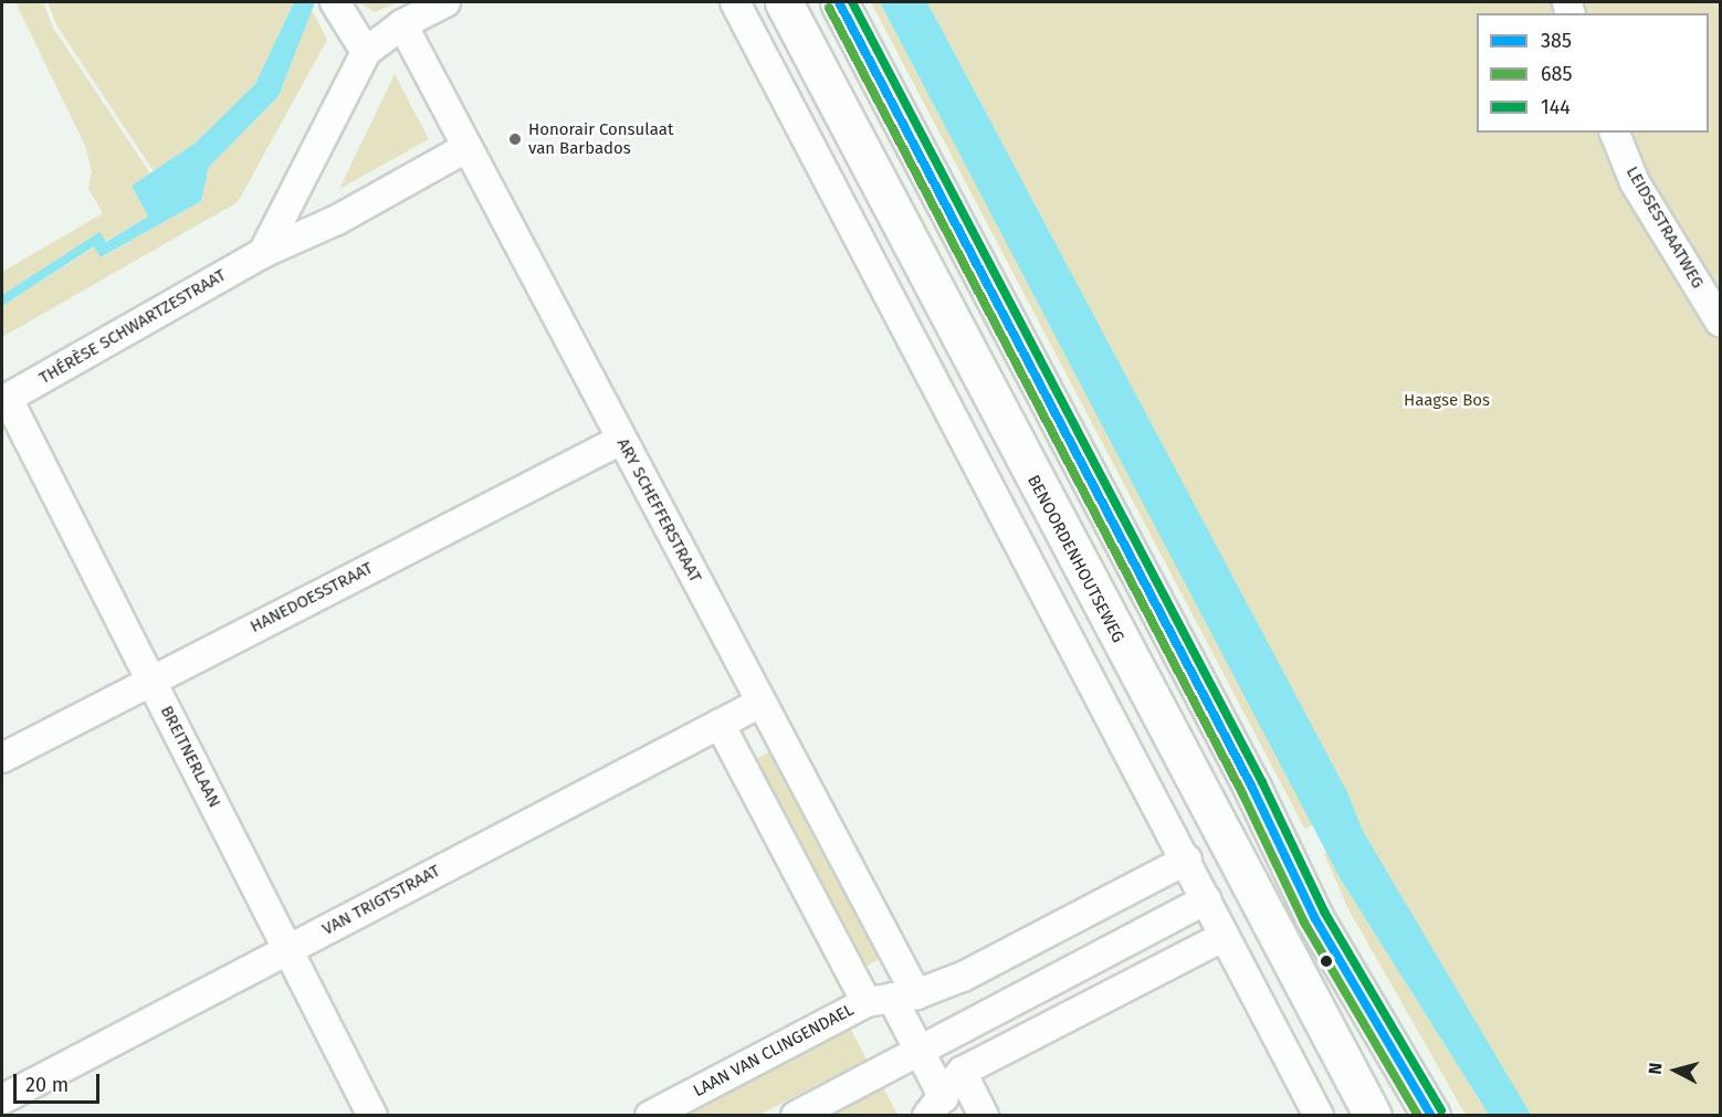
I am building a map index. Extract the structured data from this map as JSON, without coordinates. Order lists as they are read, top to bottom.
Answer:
{
  "streets": {
    "main road": ["BENOORDENHOUTSEWEG"],
    "street": [
      "LEIDSESTRAATWEG",
      "THÉRÈSE SCHWARTZESTRAAT",
      "ARY SCHEFFERSTRAAT",
      "HANEDOESSTRAAT",
      "BREITNERLAAN",
      "VAN TRIGTSTRAAT",
      "LAAN VAN CLINGENDAEL"
    ]
  },
  "crossings": [
    ["THÉRÈSE SCHWARTZESTRAAT", "ARY SCHEFFERSTRAAT"],
    ["THÉRÈSE SCHWARTZESTRAAT", "BREITNERLAAN"],
    ["ARY SCHEFFERSTRAAT", "HANEDOESSTRAAT"],
    ["ARY SCHEFFERSTRAAT", "VAN TRIGTSTRAAT"],
    ["ARY SCHEFFERSTRAAT", "LAAN VAN CLINGENDAEL"],
    ["HANEDOESSTRAAT", "BREITNERLAAN"],
    ["BREITNERLAAN", "VAN TRIGTSTRAAT"]
  ],
  "parks": ["Haagse Bos"],
  "places": ["Honorair Consulaat van Barbados"],
  "lines": ["transit line 385", "transit line 144", "transit line 685"],
  "legend": ["385", "685", "144"],
  "scale_bar": "20 m",
  "north": "left"
}
